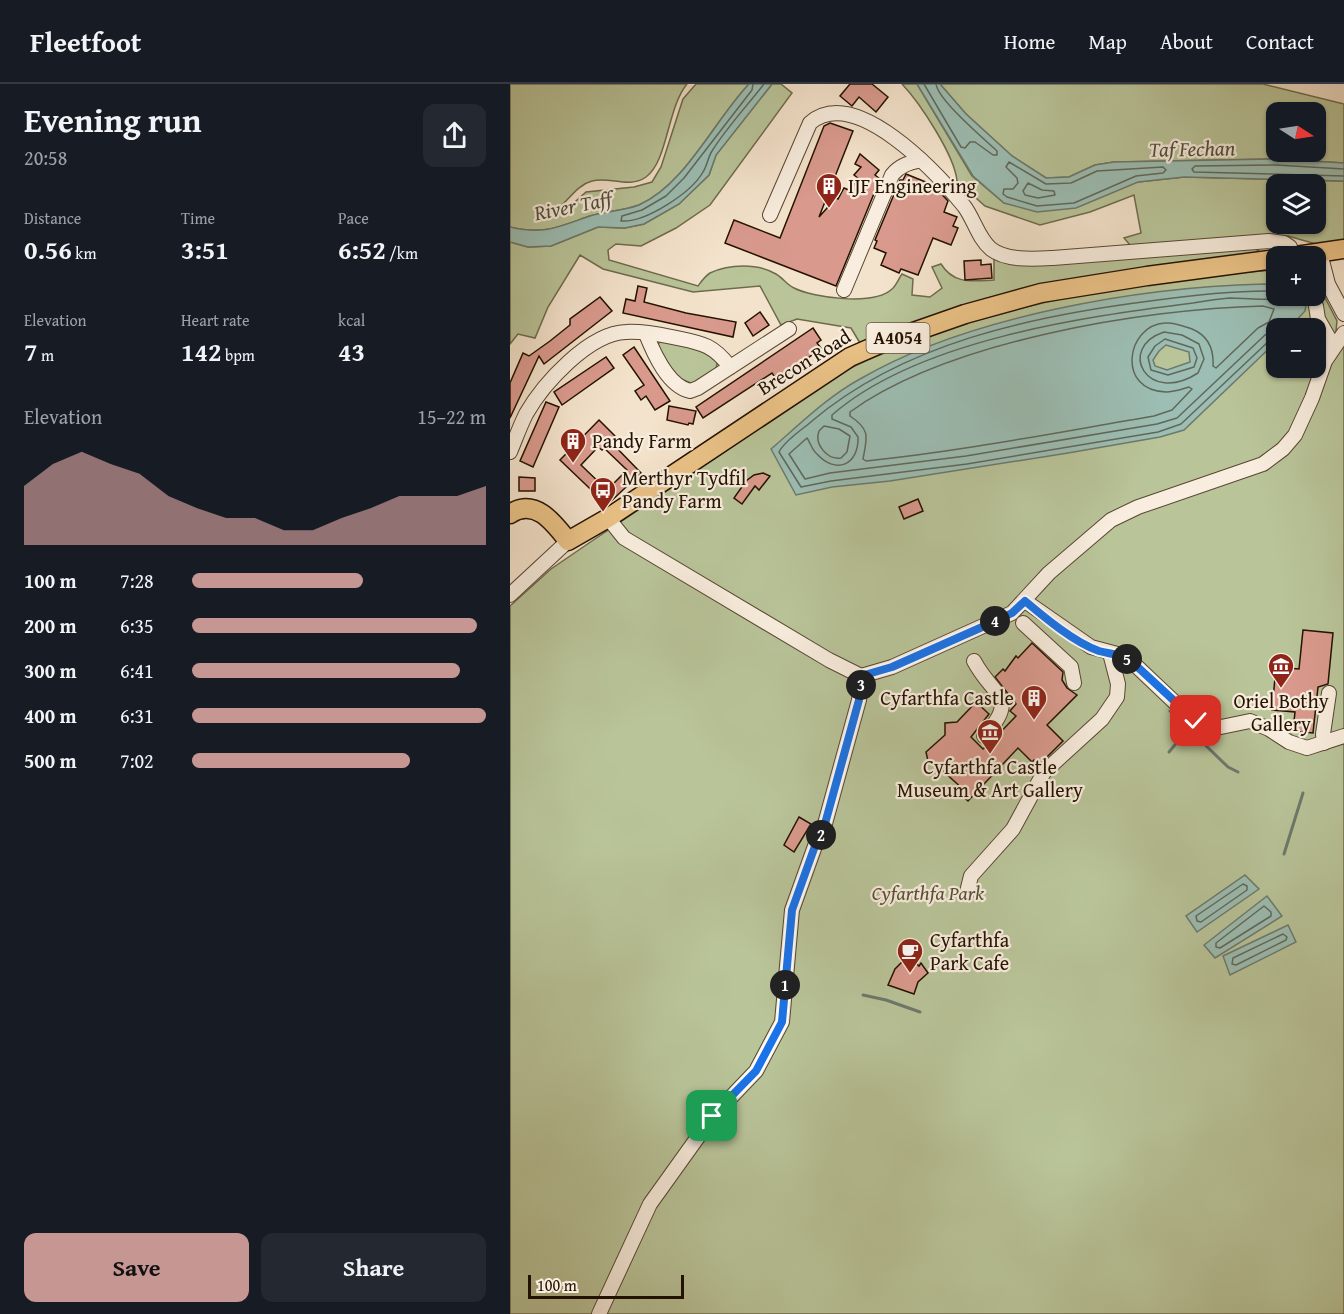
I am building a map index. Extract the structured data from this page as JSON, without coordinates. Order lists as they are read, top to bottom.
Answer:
{
  "streets": {
    "main road": ["A4054", "Brecon Road"]
  },
  "water": ["Taf Fechan", "River Taff"],
  "parks": ["Cyfarthfa Park"],
  "places": {
    "building": ["IJF Engineering", "Pandy Farm", "Cyfarthfa Castle"],
    "bus stop": ["Merthyr Tydfil Pandy Farm"],
    "museum": ["Oriel Bothy Gallery", "Cyfarthfa Castle Museum & Art Gallery"],
    "cafe": ["Cyfarthfa Park Cafe"]
  },
  "scale_bar": "100 m",
  "north": "right",
  "page": {
    "header": "Fleetfoot",
    "nav": [
      "Home",
      "Map",
      "About",
      "Contact"
    ],
    "heading": ["Evening run", "20:58"],
    "map_buttons": ["+", "−"],
    "stats": [
      ["Distance", "0.56 km"],
      ["Time", "3:51"],
      ["Pace", "6:52 /km"],
      ["Elevation", "7 m"],
      ["Heart rate", "142 bpm"],
      ["kcal", "43"]
    ],
    "chart": ["Elevation", "15–22 m"],
    "list": [
      {
        "name": "100 m",
        "note": "7:28"
      },
      {
        "name": "200 m",
        "note": "6:35"
      },
      {
        "name": "300 m",
        "note": "6:41"
      },
      {
        "name": "400 m",
        "note": "6:31"
      },
      {
        "name": "500 m",
        "note": "7:02"
      }
    ],
    "pins": [
      "4",
      "5",
      "3",
      "2",
      "1"
    ],
    "buttons": ["Save", "Share"],
    "scale": "100 m"
  }
}
